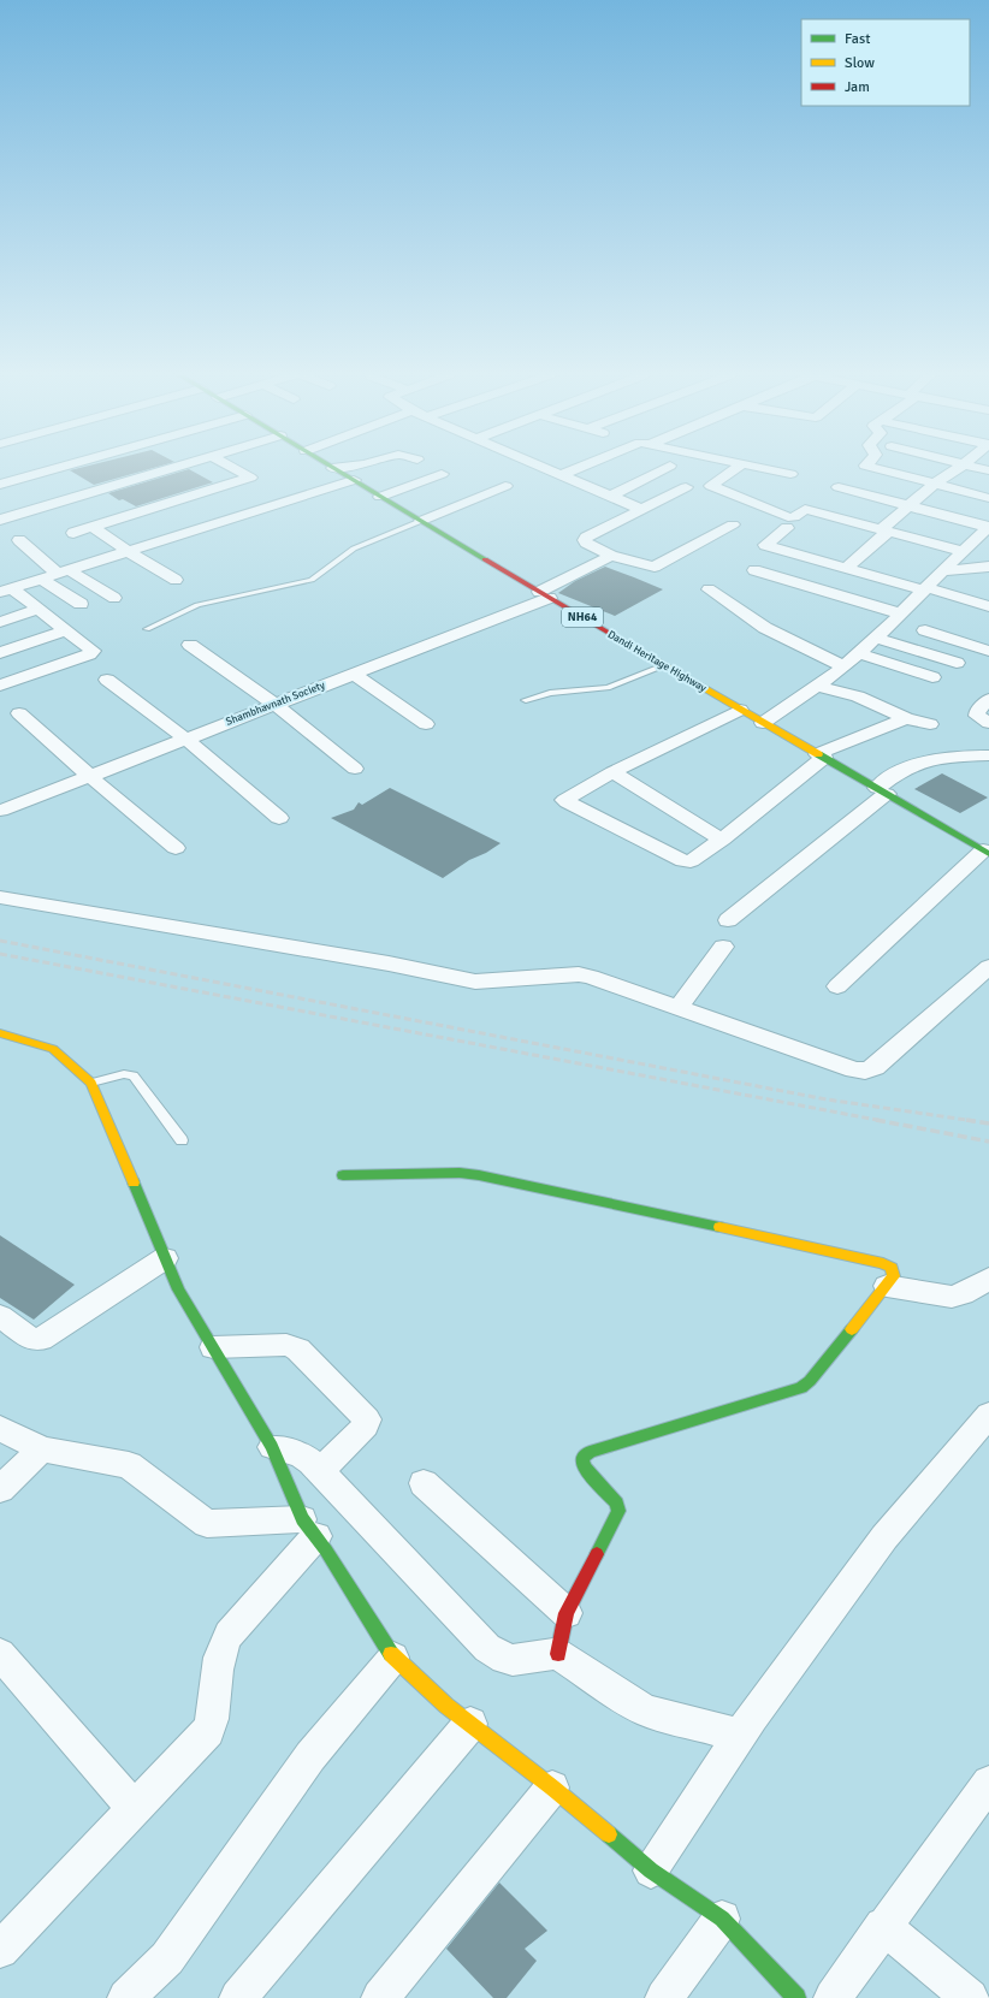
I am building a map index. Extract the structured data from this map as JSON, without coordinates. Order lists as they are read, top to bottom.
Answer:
{
  "streets": {
    "main road": ["NH64", "Dandi Heritage Highway"],
    "street": ["Shambhavnath Society"]
  },
  "crossings": [
    ["Dandi Heritage Highway", "Shambhavnath Society"]
  ],
  "legend": ["Fast", "Slow", "Jam"]
}
